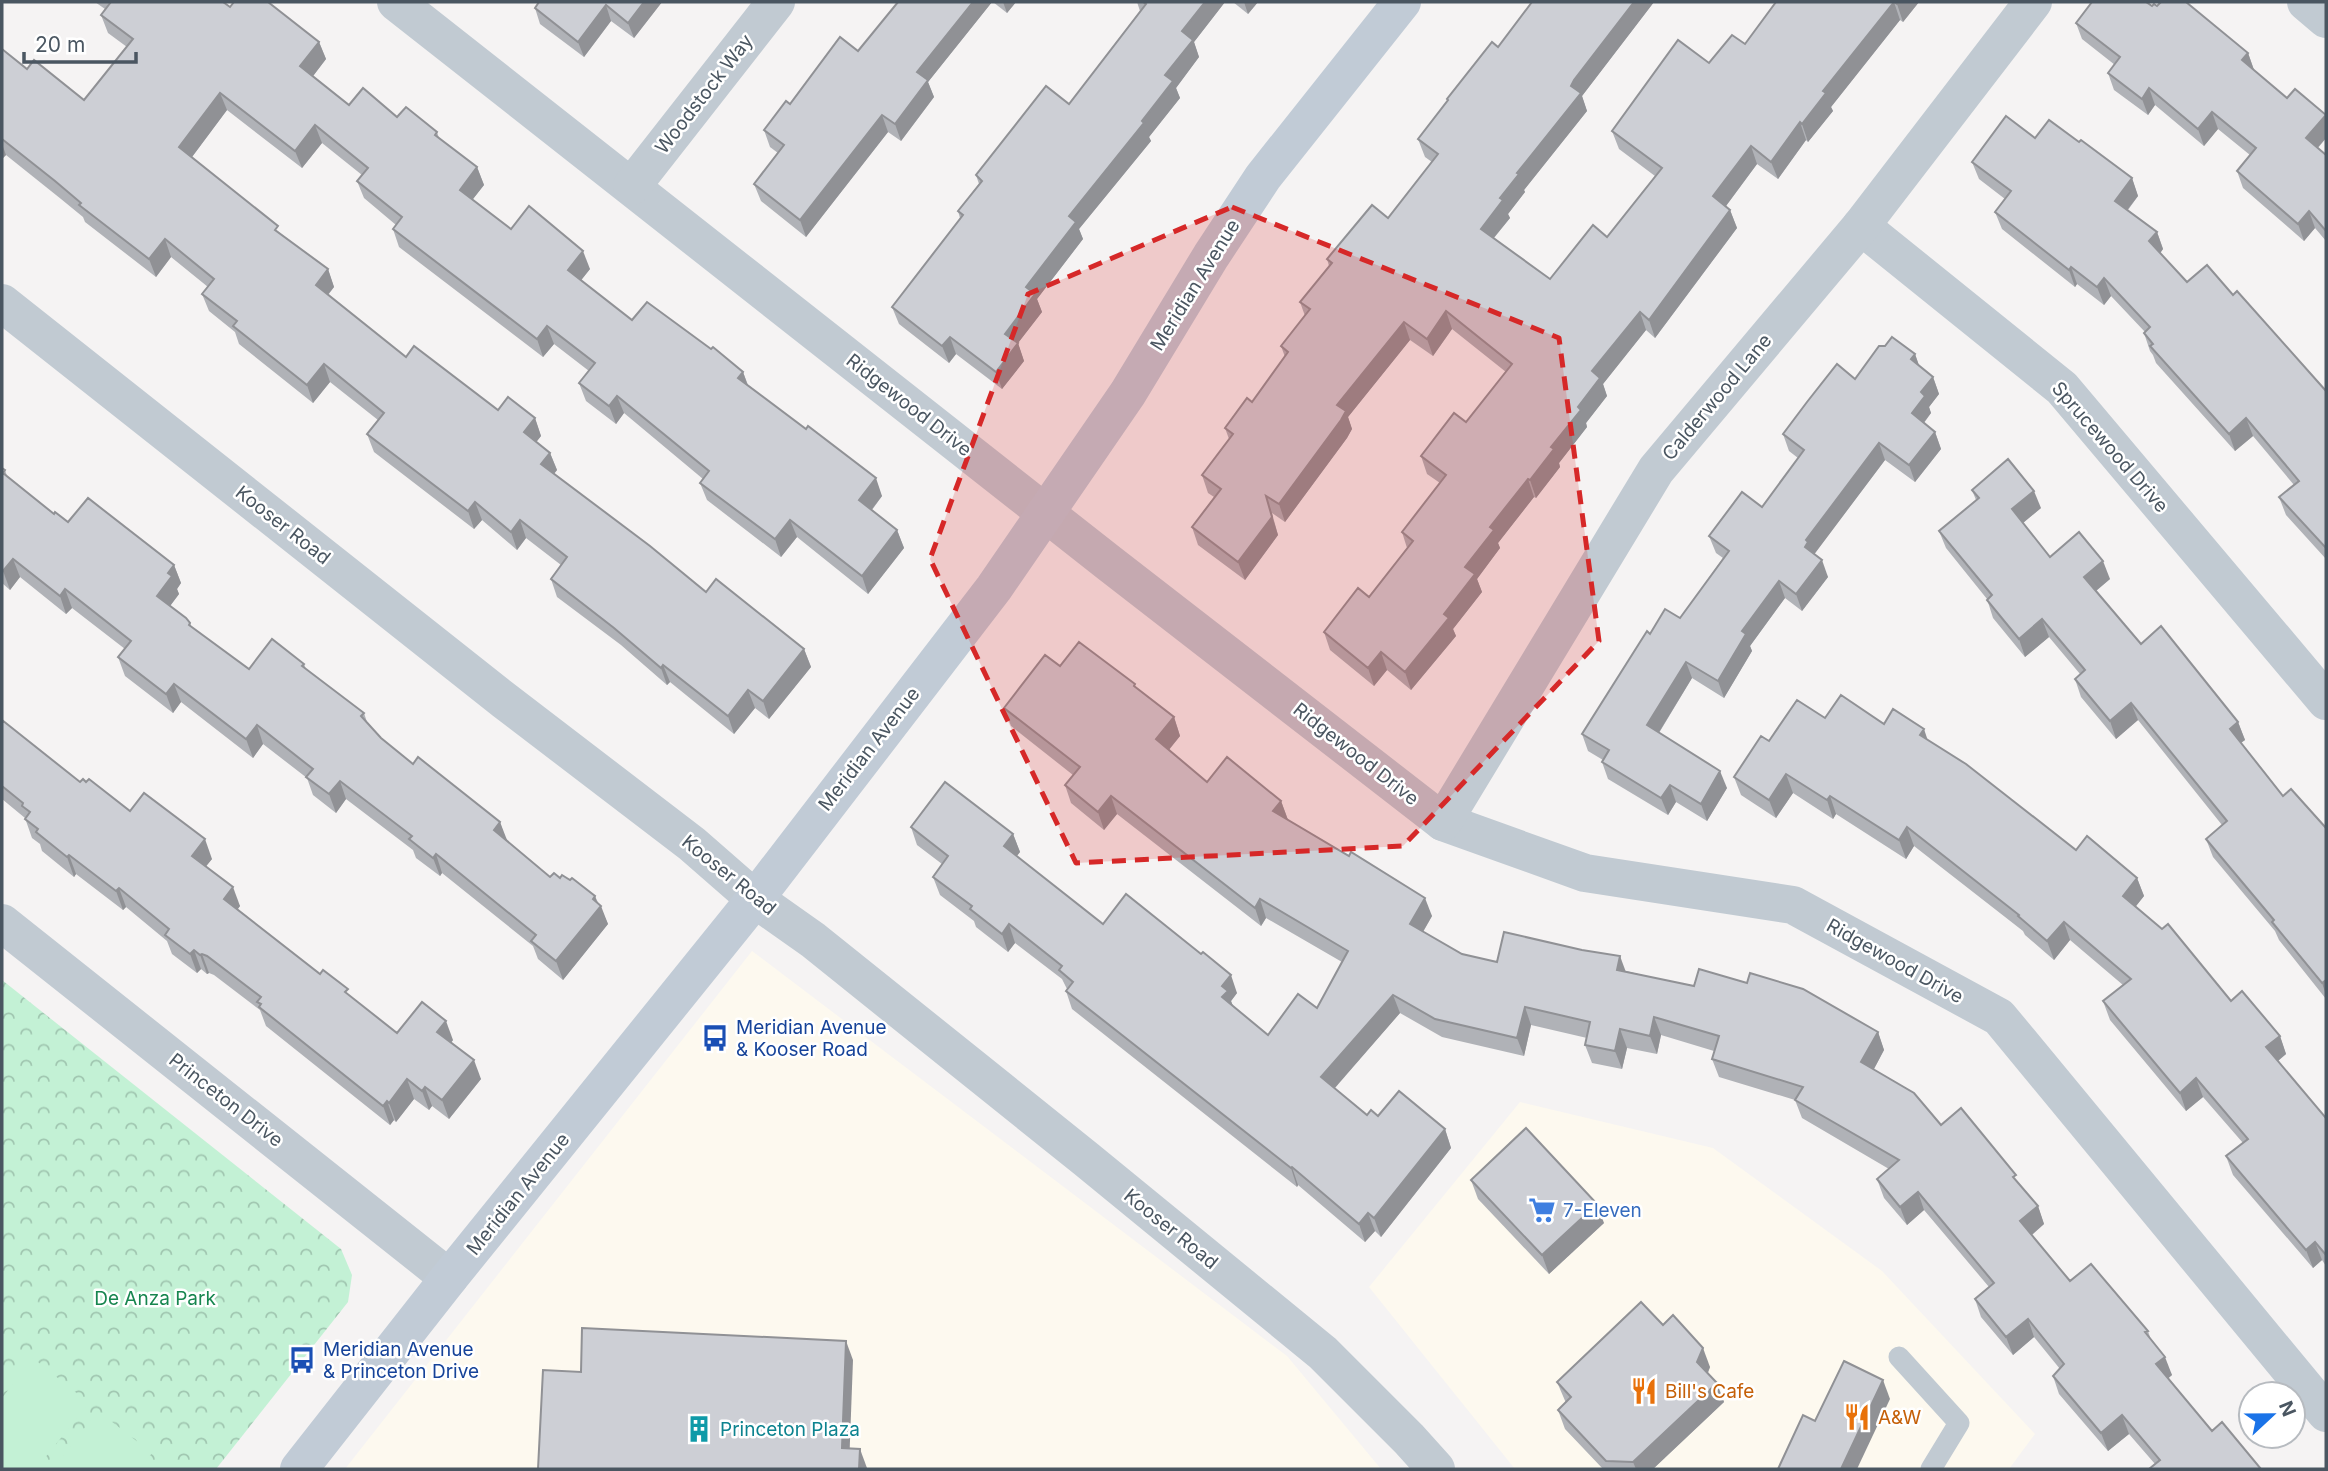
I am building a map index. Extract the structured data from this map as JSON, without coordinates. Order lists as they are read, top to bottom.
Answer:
{
  "streets": {
    "main road": ["Meridian Avenue"],
    "street": [
      "Woodstock Way",
      "Calderwood Lane",
      "Ridgewood Drive",
      "Sprucewood Drive",
      "Kooser Road",
      "Princeton Drive"
    ]
  },
  "crossings": [
    ["Woodstock Way", "Ridgewood Drive"],
    ["Meridian Avenue", "Ridgewood Drive"],
    ["Meridian Avenue", "Kooser Road"],
    ["Meridian Avenue", "Princeton Drive"],
    ["Calderwood Lane", "Ridgewood Drive"],
    ["Calderwood Lane", "Sprucewood Drive"]
  ],
  "parks": ["De Anza Park"],
  "places": {
    "bus stop": ["Meridian Avenue & Kooser Road", "Meridian Avenue & Princeton Drive"],
    "supermarket": ["7-Eleven"],
    "restaurant": ["Bill's Cafe", "A&W"],
    "building": ["Princeton Plaza"]
  },
  "scale_bar": "20 m",
  "north": "right"
}
